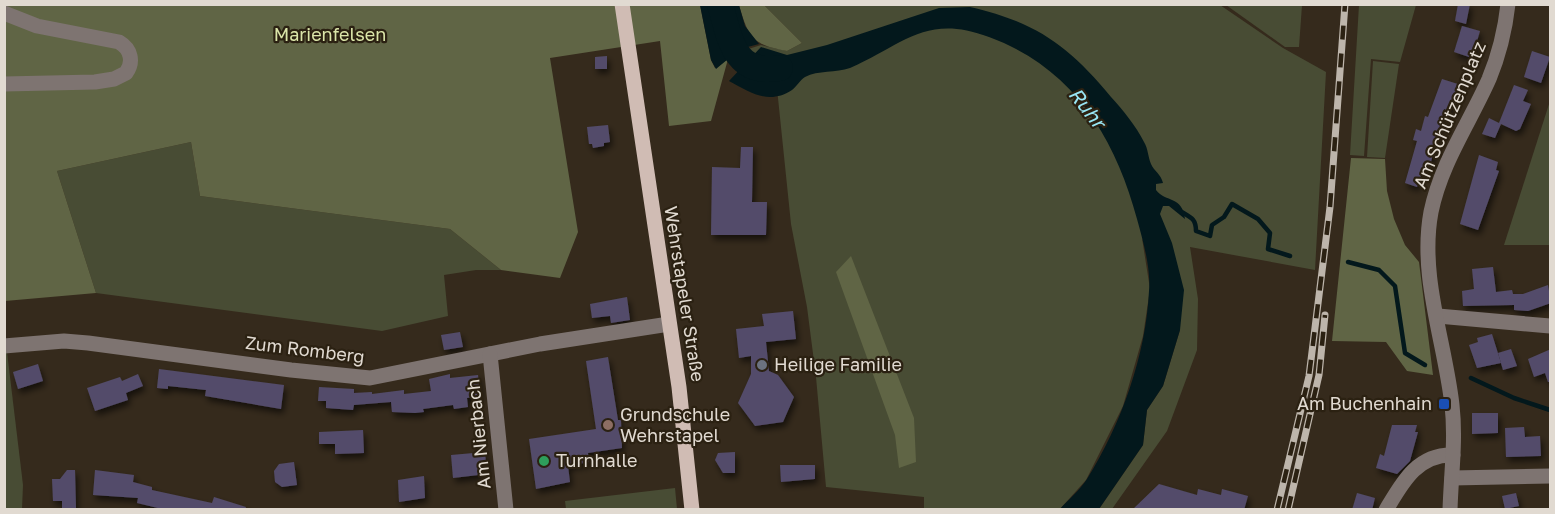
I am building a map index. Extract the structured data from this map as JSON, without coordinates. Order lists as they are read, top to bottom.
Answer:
{
  "streets": {
    "main road": ["Wehrstapeler Straße"],
    "street": ["Am Schützenplatz", "Zum Romberg", "Am Nierbach"]
  },
  "crossings": [
    ["Wehrstapeler Straße", "Zum Romberg"],
    ["Zum Romberg", "Am Nierbach"]
  ],
  "water": ["Ruhr"],
  "parks": ["Marienfelsen"],
  "places": {
    "other": ["Heilige Familie", "Grundschule Wehrstapel", "Turnhalle"],
    "transit": ["Am Buchenhain"]
  }
}
